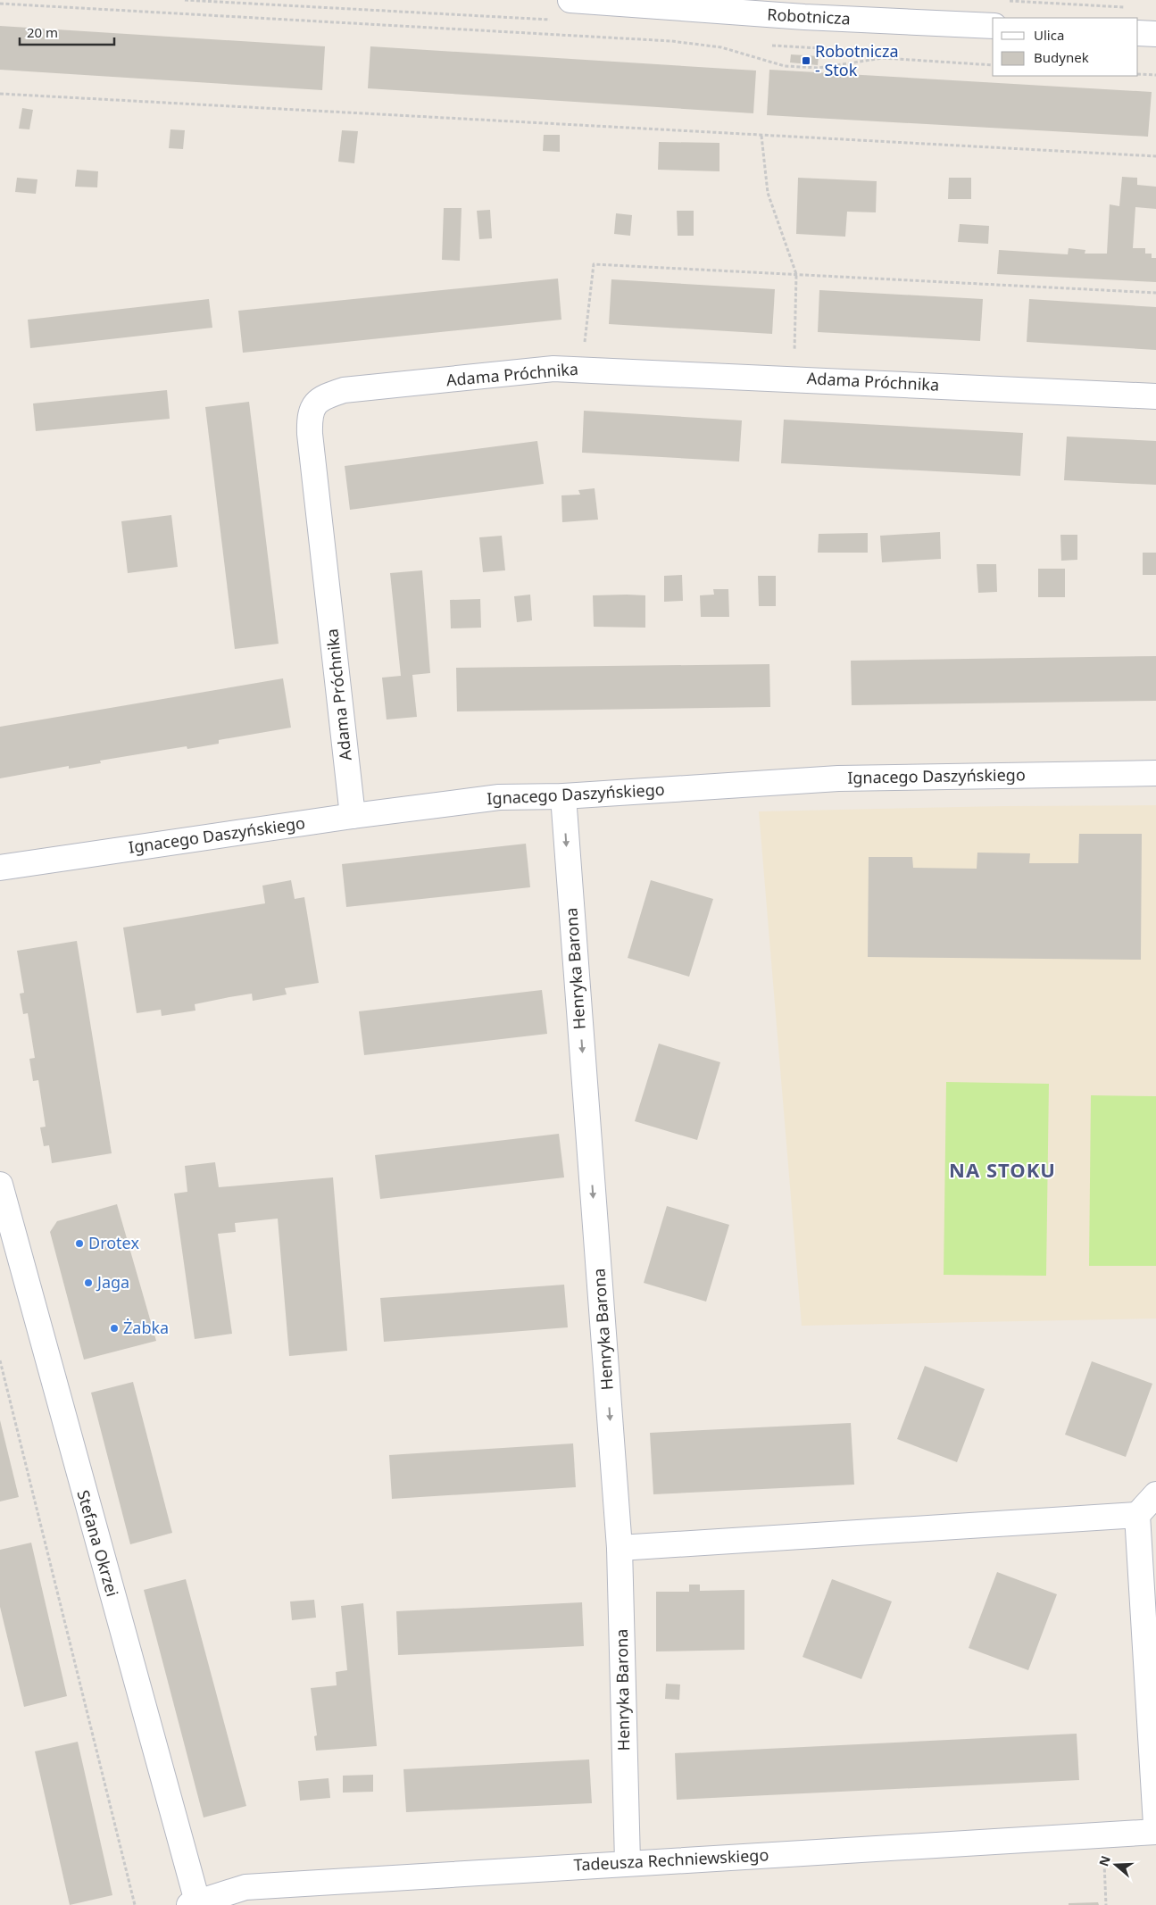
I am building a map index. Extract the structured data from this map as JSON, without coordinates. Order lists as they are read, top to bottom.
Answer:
{
  "streets": {
    "street": [
      "Robotnicza",
      "Adama Próchnika",
      "Ignacego Daszyńskiego",
      "Henryka Barona",
      "Stefana Okrzei",
      "Tadeusza Rechniewskiego"
    ]
  },
  "crossings": [
    ["Adama Próchnika", "Ignacego Daszyńskiego"],
    ["Ignacego Daszyńskiego", "Henryka Barona"],
    ["Henryka Barona", "Tadeusza Rechniewskiego"],
    ["Stefana Okrzei", "Tadeusza Rechniewskiego"]
  ],
  "one_way": ["Henryka Barona"],
  "districts": ["NA STOKU"],
  "places": {
    "transit": ["Robotnicza - Stok"],
    "other": ["Drotex", "Jaga", "Żabka"]
  },
  "legend": ["Ulica", "Budynek"],
  "scale_bar": "20 m",
  "north": "left"
}
